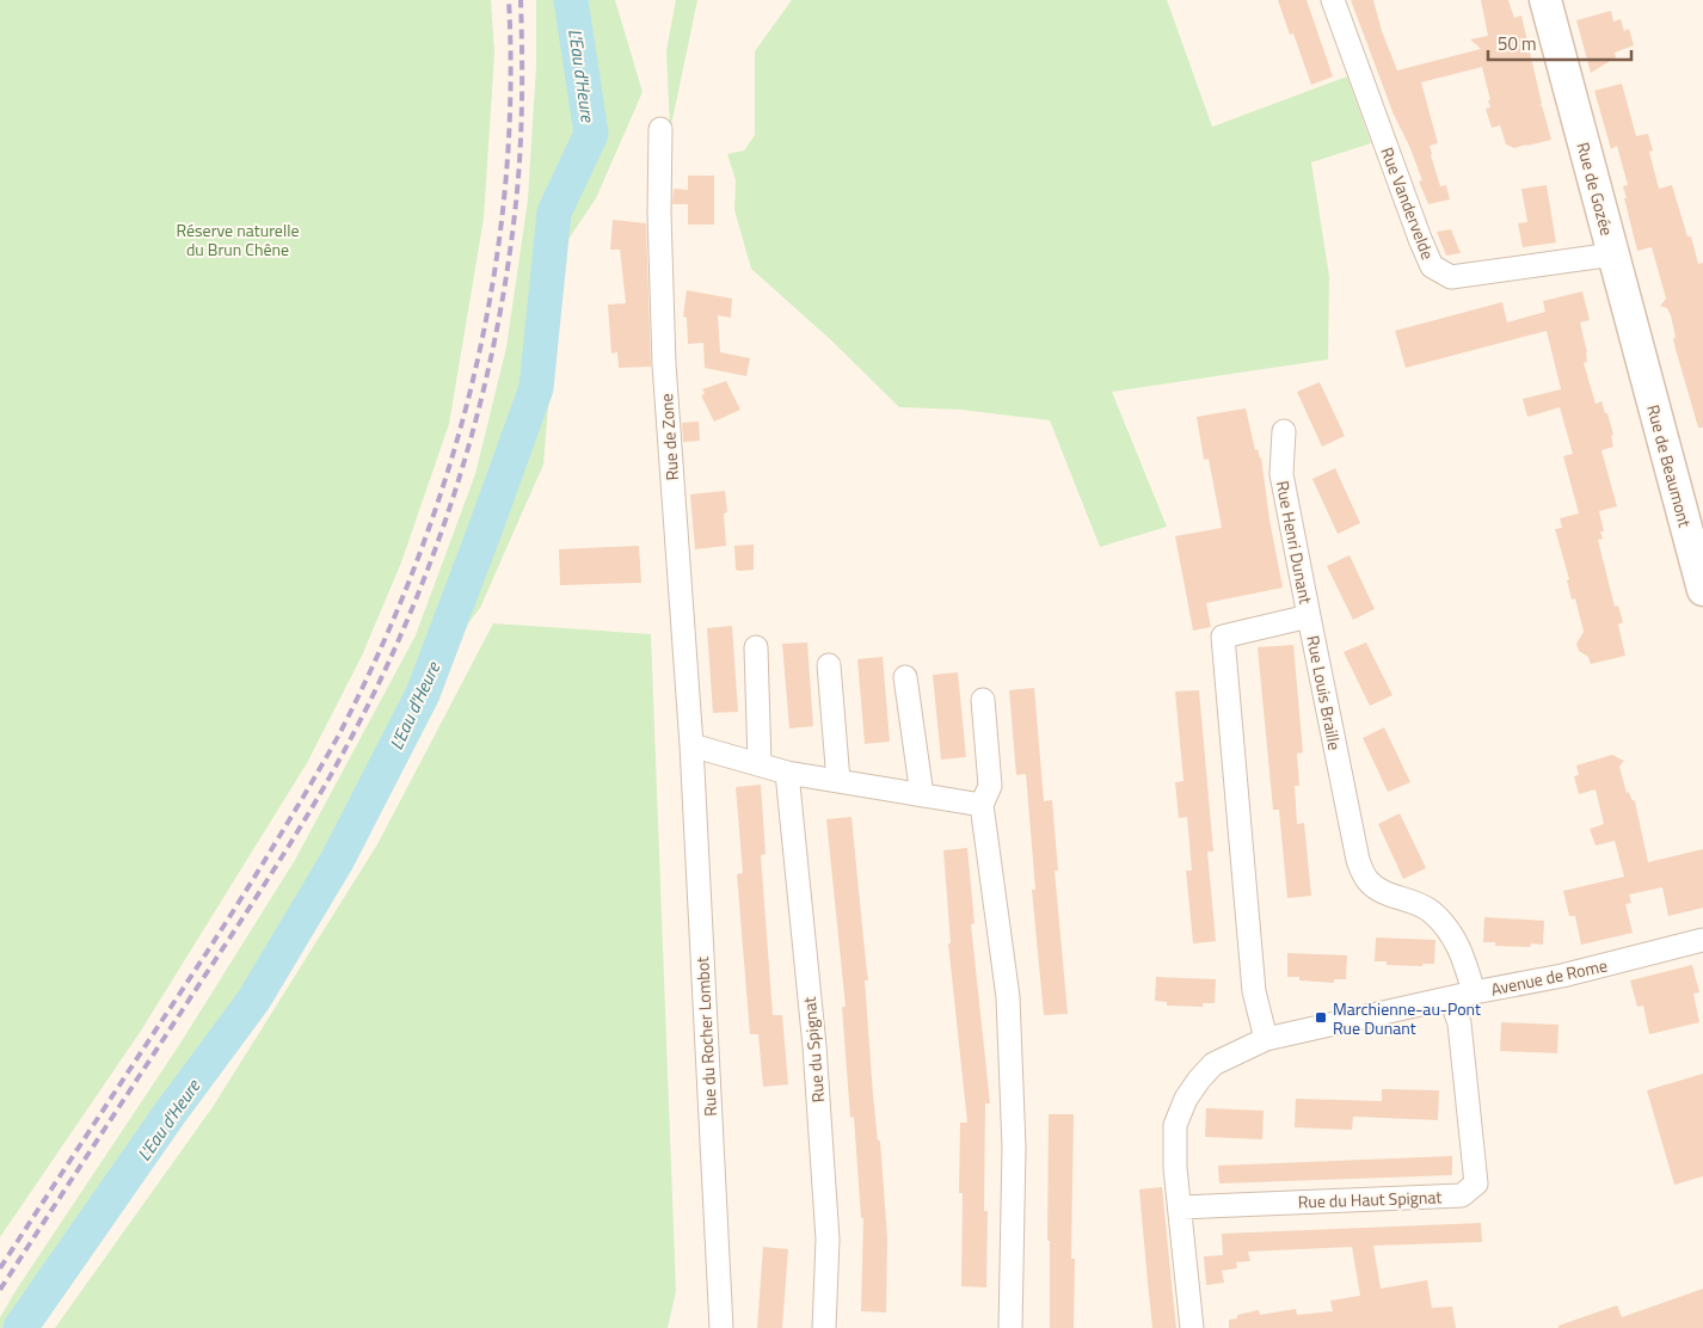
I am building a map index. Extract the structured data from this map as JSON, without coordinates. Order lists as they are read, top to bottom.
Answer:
{
  "streets": {
    "main road": ["Rue de Gozée", "Rue de Beaumont"],
    "street": [
      "Rue Vandervelde",
      "Rue de Zone",
      "Rue Henri Dunant",
      "Rue Louis Braille",
      "Avenue de Rome",
      "Rue du Rocher Lombot",
      "Rue du Spignat",
      "Rue du Haut Spignat"
    ]
  },
  "crossings": [
    ["Rue de Gozée", "Rue Vandervelde"],
    ["Rue de Gozée", "Rue de Beaumont"],
    ["Rue de Zone", "Rue du Rocher Lombot"],
    ["Rue Henri Dunant", "Rue Louis Braille"],
    ["Rue Louis Braille", "Avenue de Rome"],
    ["Avenue de Rome", "Rue du Haut Spignat"]
  ],
  "water": ["L'Eau d'Heure"],
  "parks": ["Réserve naturelle du Brun Chêne"],
  "places": {
    "transit": ["Marchienne-au-Pont Rue Dunant"]
  },
  "scale_bar": "50 m"
}
